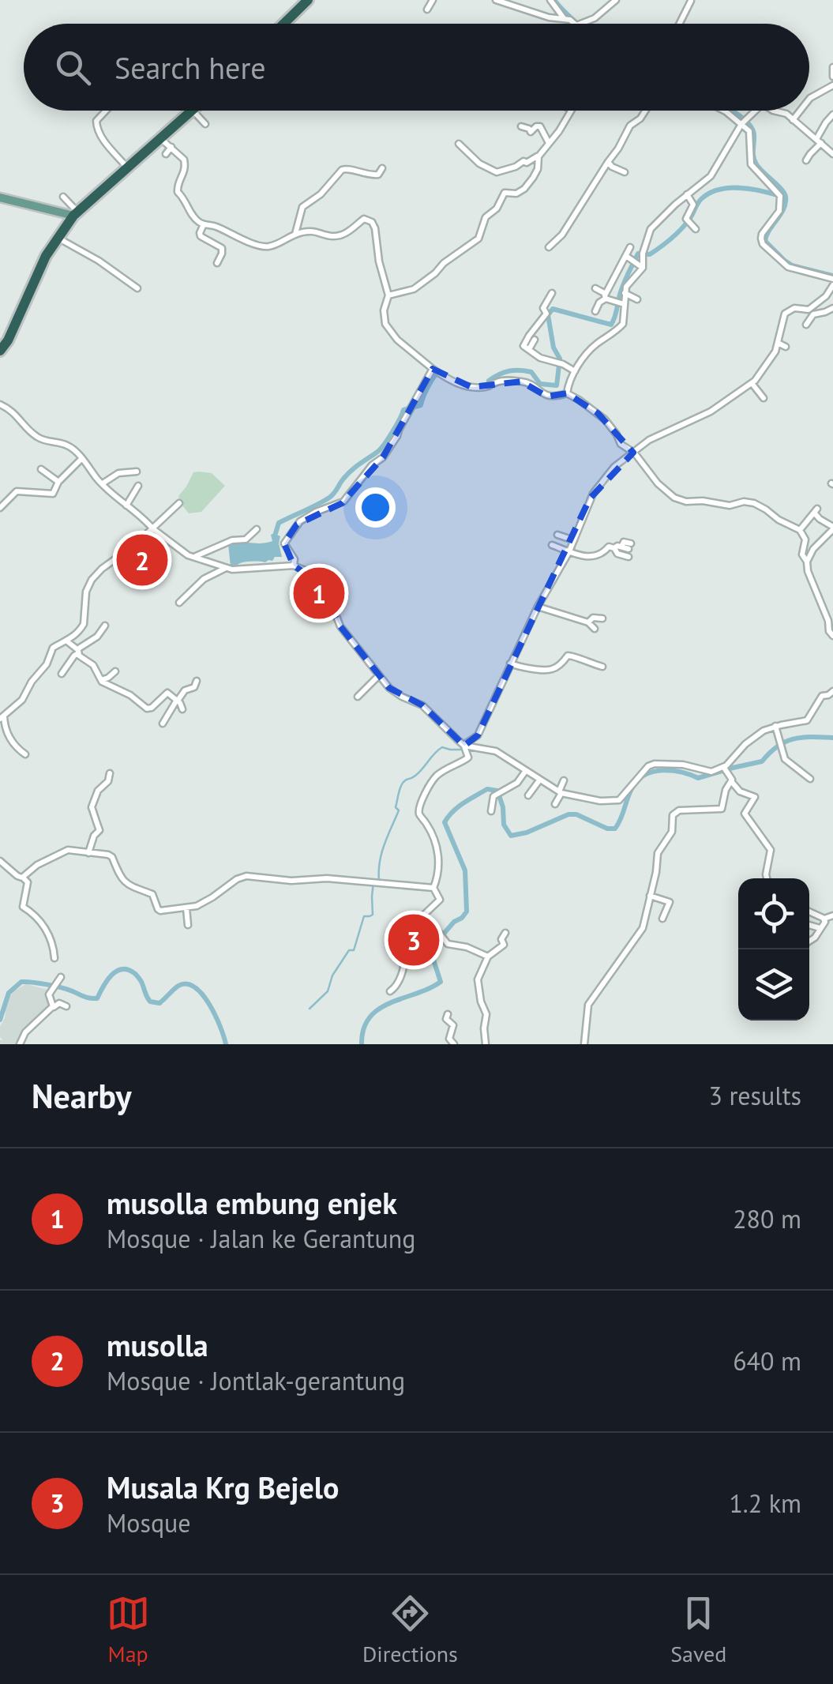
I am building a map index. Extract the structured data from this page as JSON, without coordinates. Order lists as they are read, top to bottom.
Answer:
{
  "page": {
    "search": "Search here",
    "pins": ["2", "1", "3"],
    "heading": ["Nearby", "3 results"],
    "list": [
      {
        "mark": "1",
        "name": "musolla embung enjek",
        "note": "Mosque · Jalan ke Gerantung",
        "value": "280 m"
      },
      {
        "mark": "2",
        "name": "musolla",
        "note": "Mosque · Jontlak-gerantung",
        "value": "640 m"
      },
      {
        "mark": "3",
        "name": "Musala Krg Bejelo",
        "note": "Mosque",
        "value": "1.2 km"
      }
    ],
    "nav": ["Map", "Directions", "Saved"]
  }
}
